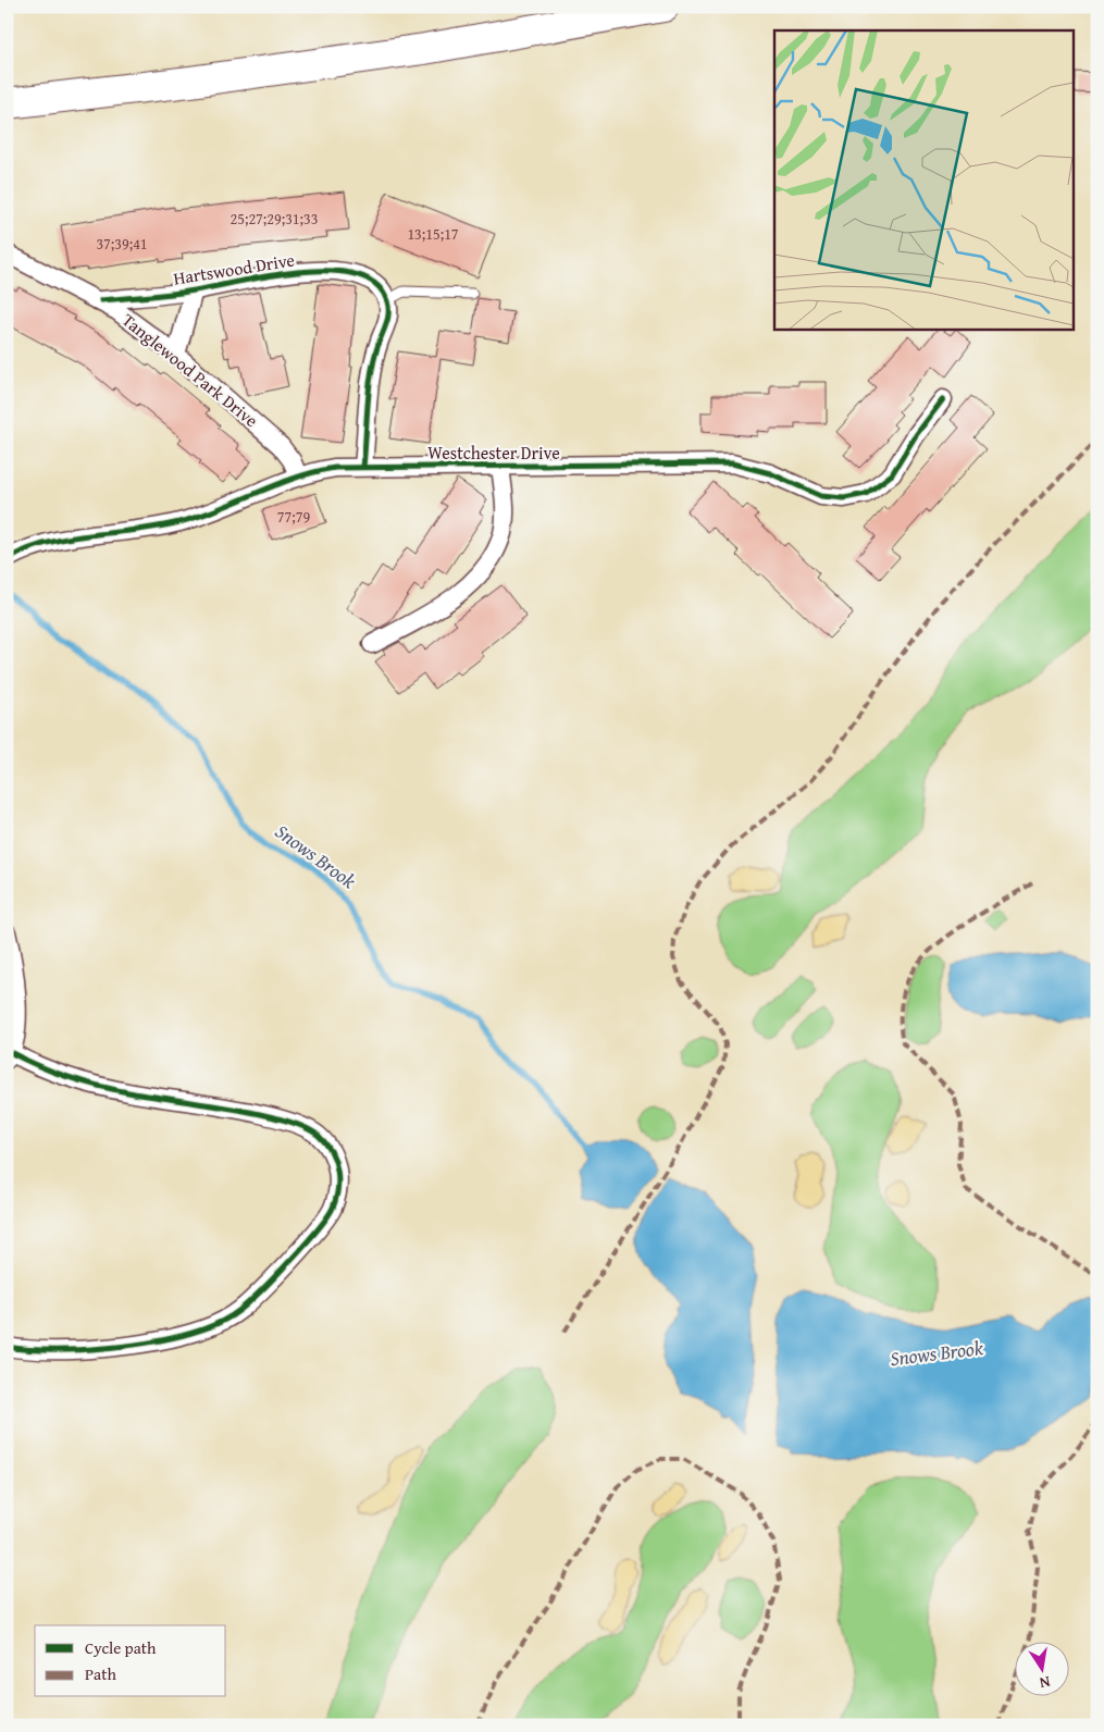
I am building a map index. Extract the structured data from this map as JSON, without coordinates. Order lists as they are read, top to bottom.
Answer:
{
  "streets": {
    "street": ["Hartswood Drive", "Tanglewood Park Drive", "Westchester Drive"]
  },
  "crossings": [
    ["Hartswood Drive", "Tanglewood Park Drive"],
    ["Tanglewood Park Drive", "Westchester Drive"]
  ],
  "water": ["Snows Brook"],
  "house_numbers": [
    "25;27;29;31;33",
    "13;15;17",
    "37;39;41",
    "77;79"
  ],
  "legend": ["Cycle path", "Path"],
  "north": "bottom"
}
